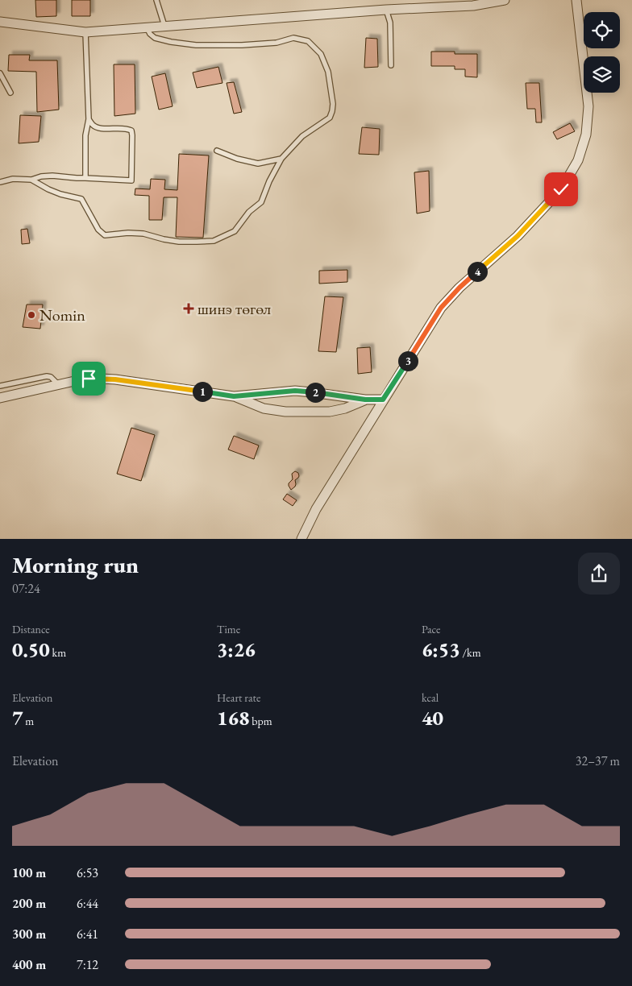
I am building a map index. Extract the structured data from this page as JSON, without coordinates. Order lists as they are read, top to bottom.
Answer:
{
  "places": {
    "health": ["шинэ төгөл"],
    "other": ["Nomin"]
  },
  "page": {
    "pins": [
      "4",
      "3",
      "1",
      "2"
    ],
    "heading": ["Morning run", "07:24"],
    "stats": [
      ["Distance", "0.50 km"],
      ["Time", "3:26"],
      ["Pace", "6:53 /km"],
      ["Elevation", "7 m"],
      ["Heart rate", "168 bpm"],
      ["kcal", "40"]
    ],
    "chart": ["Elevation", "32–37 m"],
    "list": [
      {
        "name": "100 m",
        "note": "6:53"
      },
      {
        "name": "200 m",
        "note": "6:44"
      },
      {
        "name": "300 m",
        "note": "6:41"
      },
      {
        "name": "400 m",
        "note": "7:12"
      }
    ]
  }
}
